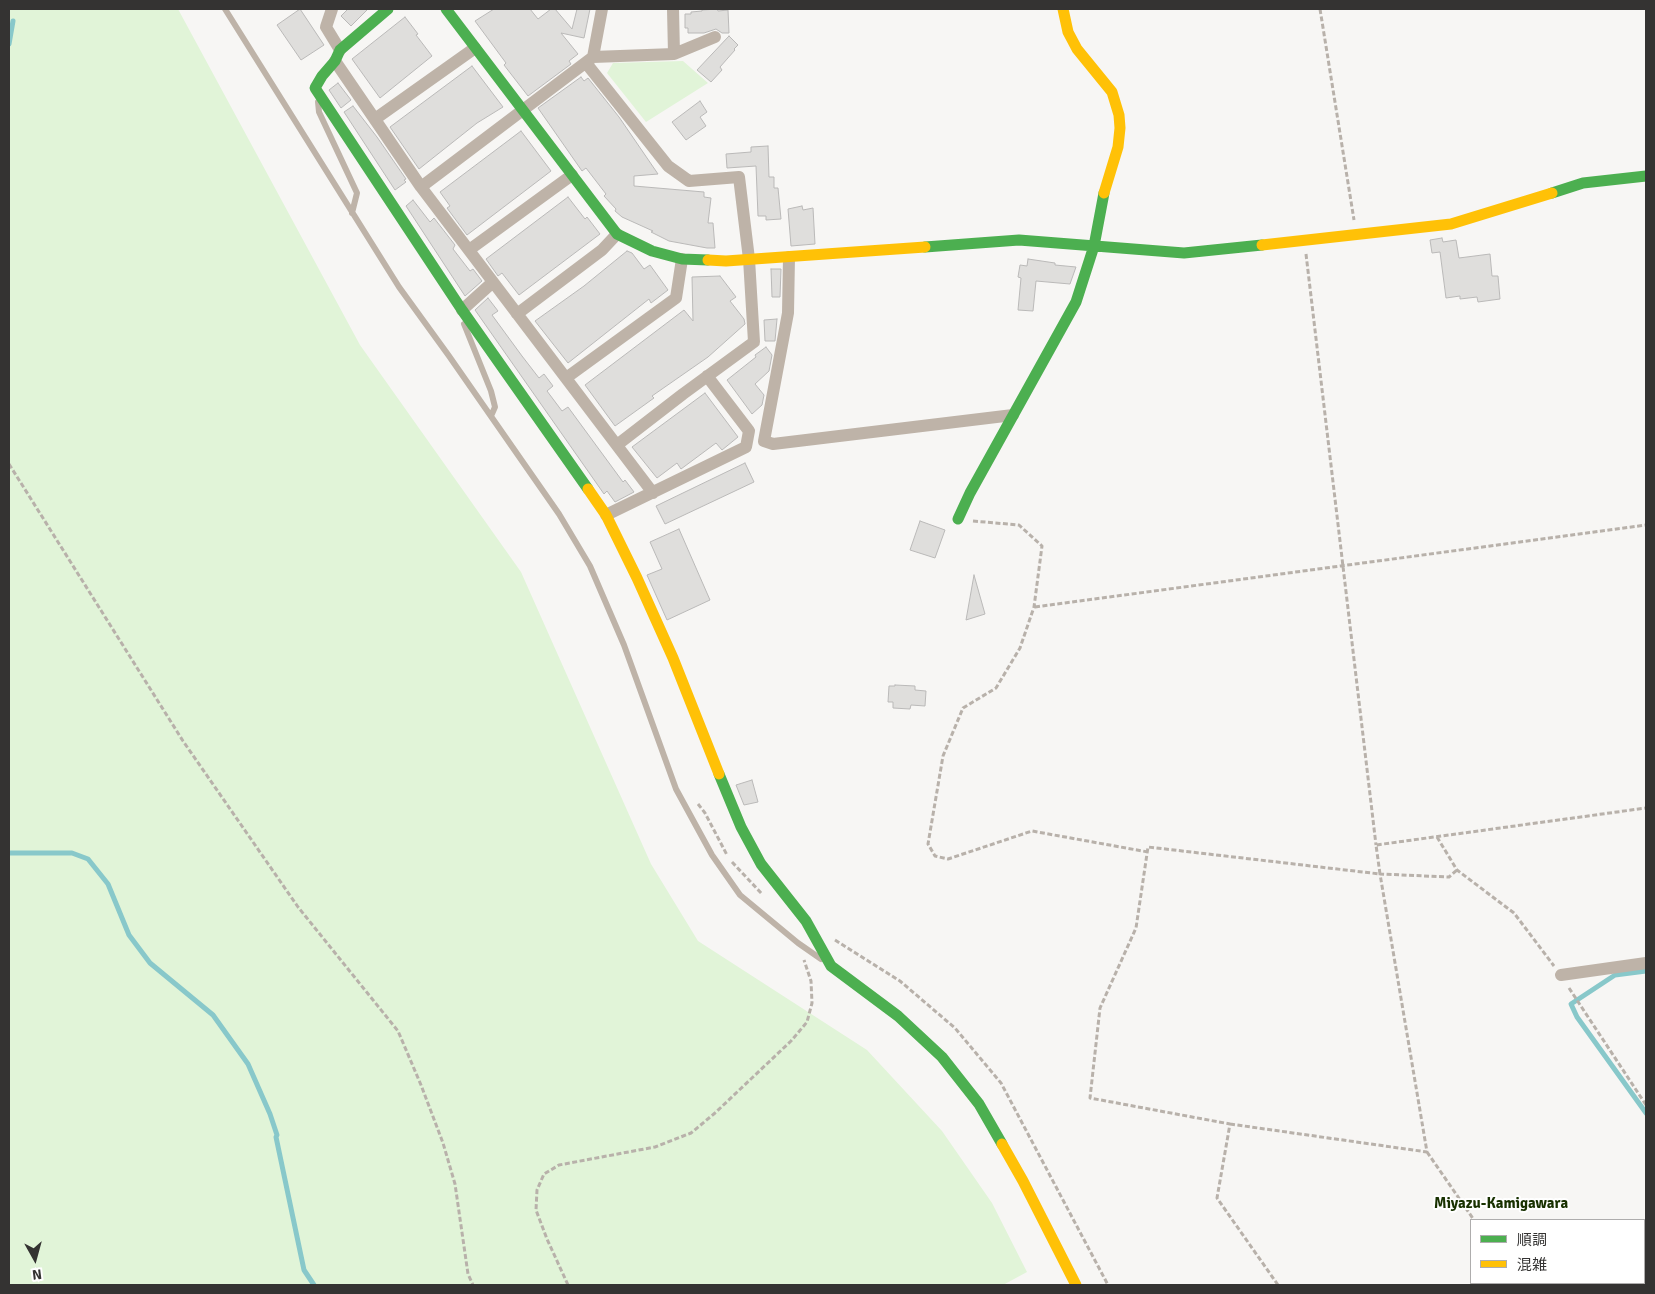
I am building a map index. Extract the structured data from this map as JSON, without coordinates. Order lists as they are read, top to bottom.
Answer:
{
  "districts": ["Miyazu-Kamigawara"],
  "legend": ["順調", "混雑"],
  "north": "bottom"
}
